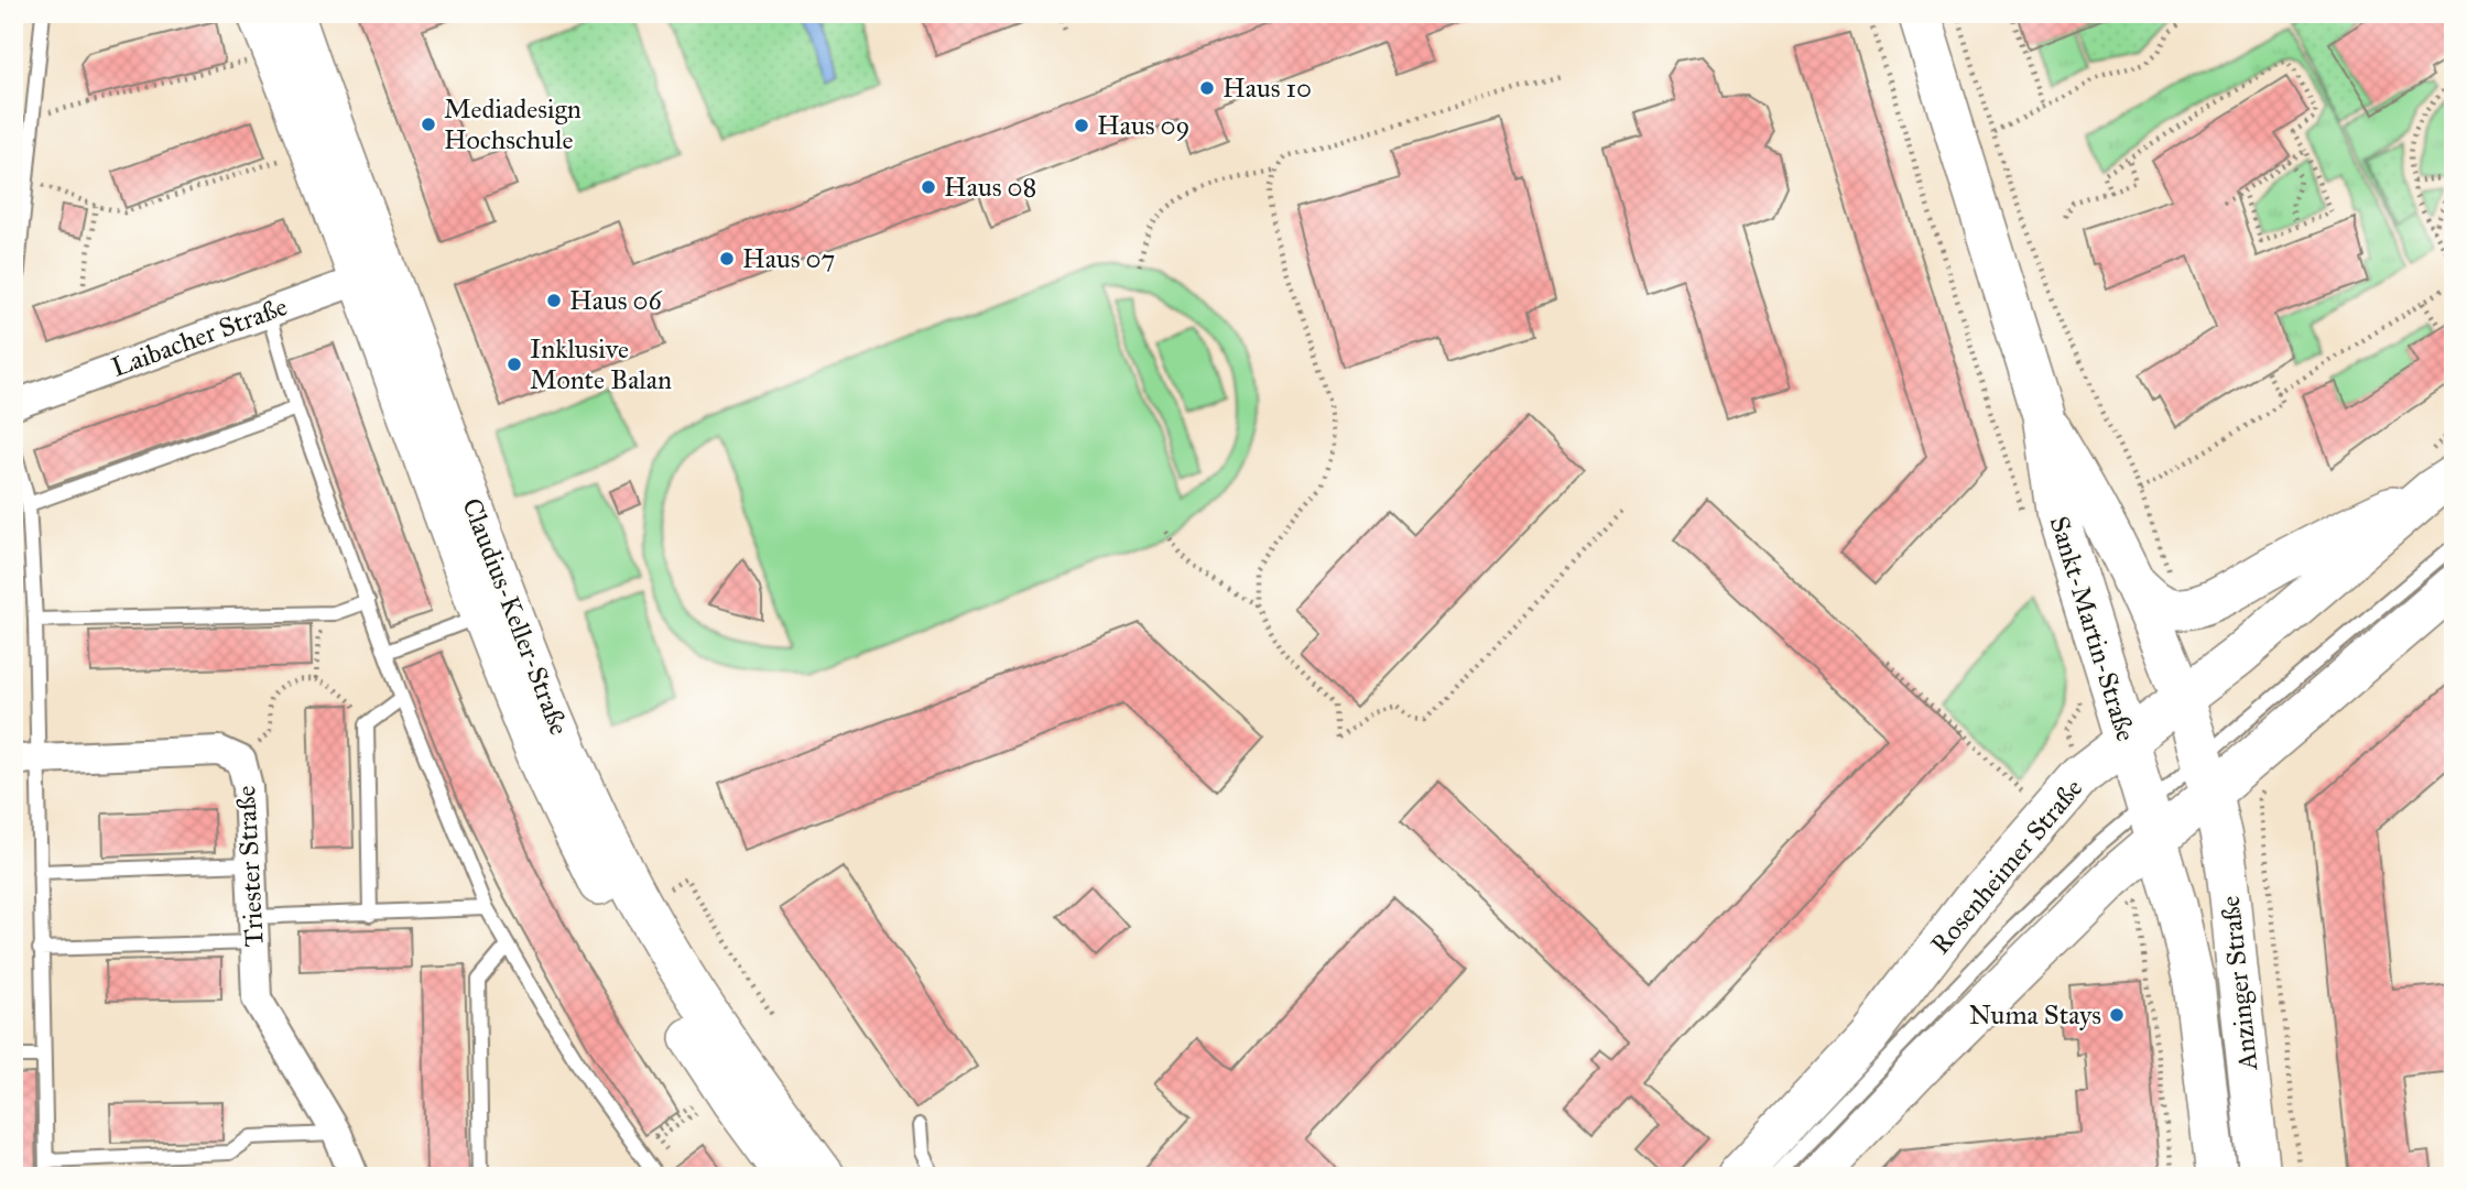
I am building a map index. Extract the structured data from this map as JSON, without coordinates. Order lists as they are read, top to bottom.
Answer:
{
  "streets": {
    "main road": [
      "Claudius-Keller-Straße",
      "Sankt-Martin-Straße",
      "Rosenheimer Straße",
      "Anzinger Straße"
    ],
    "street": ["Laibacher Straße", "Triester Straße"]
  },
  "crossings": [
    ["Laibacher Straße", "Claudius-Keller-Straße"],
    ["Sankt-Martin-Straße", "Rosenheimer Straße"],
    ["Sankt-Martin-Straße", "Anzinger Straße"],
    ["Rosenheimer Straße", "Anzinger Straße"]
  ],
  "places": [
    "Haus 10",
    "Mediadesign Hochschule",
    "Haus 09",
    "Haus 08",
    "Haus 07",
    "Haus 06",
    "Inklusive Monte Balan",
    "Numa Stays"
  ]
}
